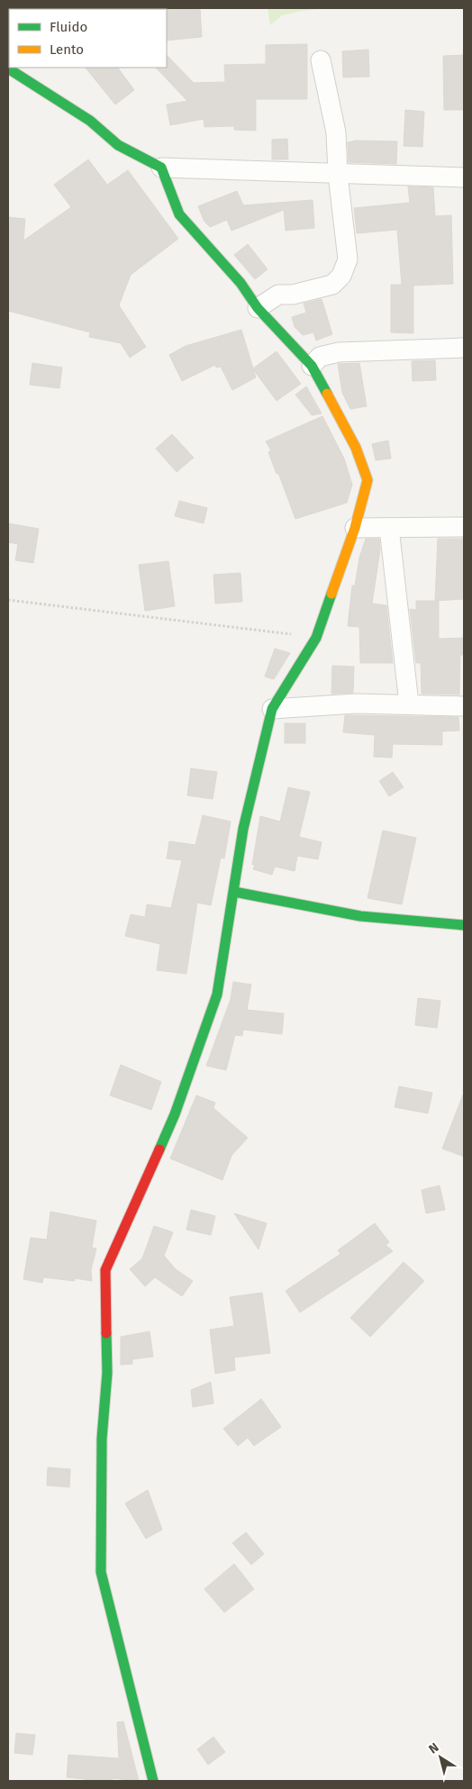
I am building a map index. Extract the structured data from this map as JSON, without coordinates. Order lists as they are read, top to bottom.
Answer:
{
  "legend": ["Fluido", "Lento"],
  "north": "top left"
}
